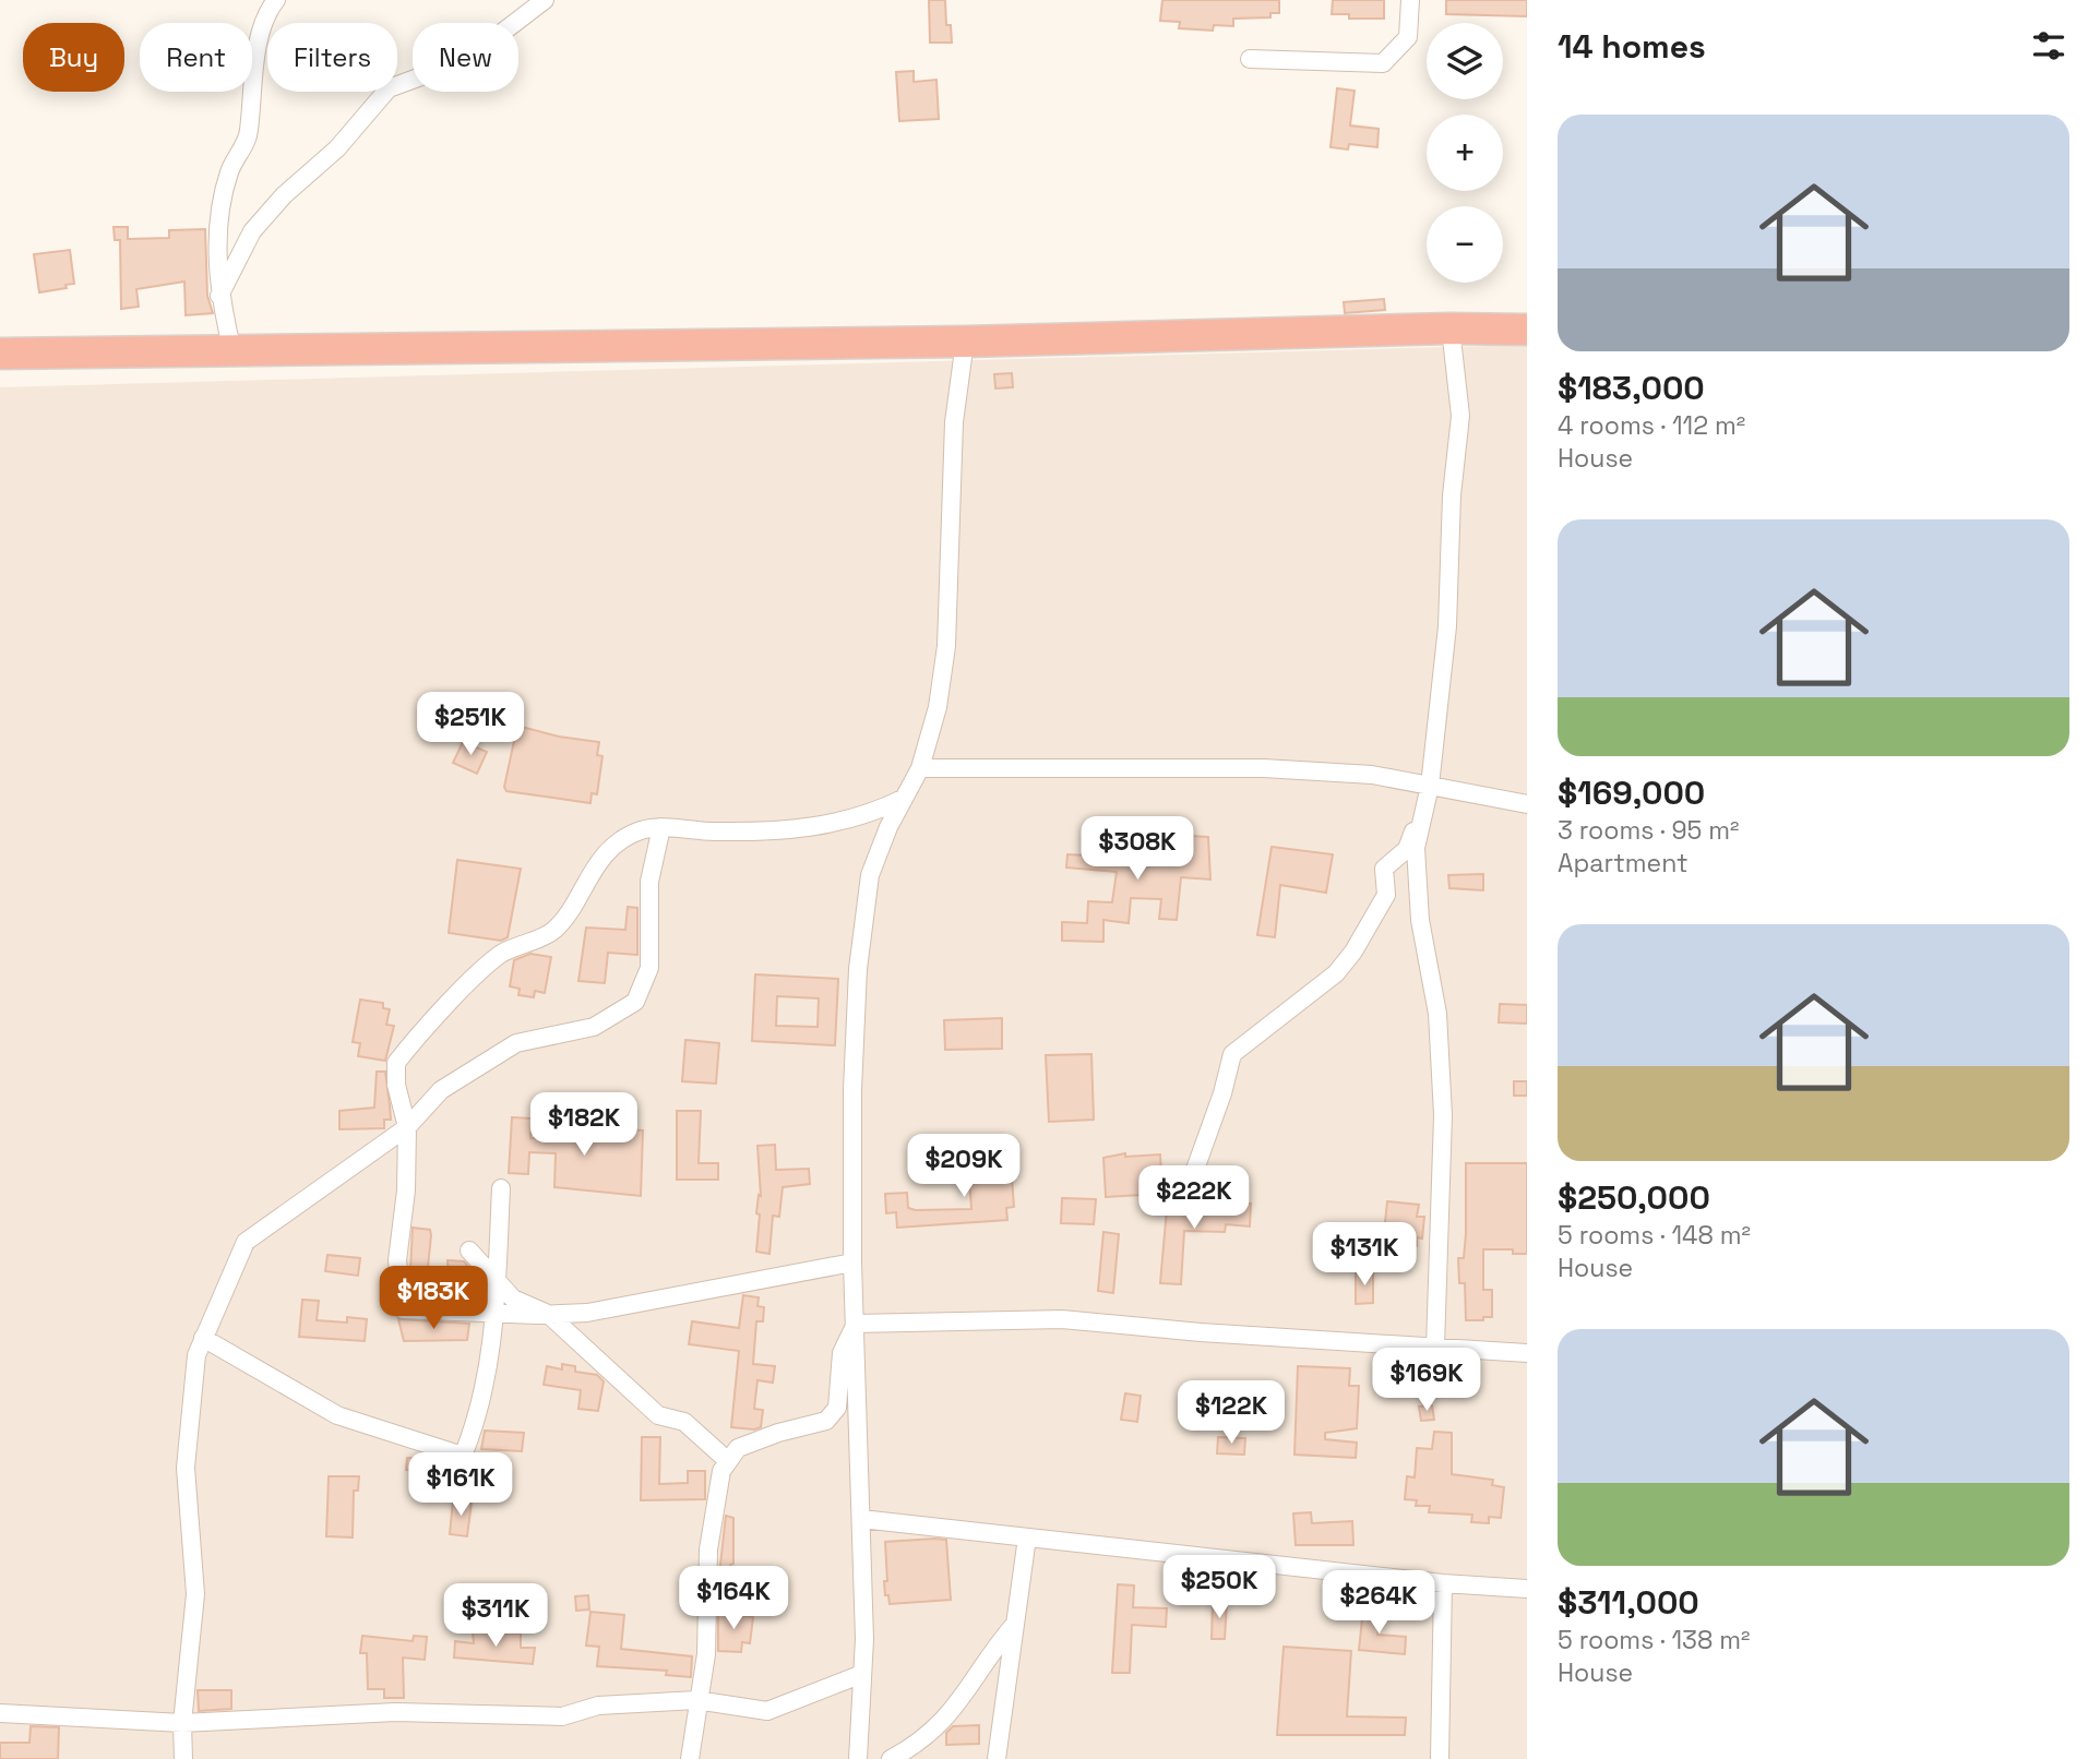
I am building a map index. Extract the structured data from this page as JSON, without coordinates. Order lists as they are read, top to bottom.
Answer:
{
  "page": {
    "heading": "14 homes",
    "map_buttons": ["+", "−"],
    "chip": [
      "Buy",
      "Rent",
      "Filters",
      "New"
    ],
    "list": [
      {
        "name": "$183,000",
        "note": "4 rooms · 112 m² · House"
      },
      {
        "name": "$169,000",
        "note": "3 rooms · 95 m² · Apartment"
      },
      {
        "name": "$250,000",
        "note": "5 rooms · 148 m² · House"
      },
      {
        "name": "$311,000",
        "note": "5 rooms · 138 m² · House"
      }
    ],
    "price": [
      "$251K",
      "$308K",
      "$182K",
      "$209K",
      "$222K",
      "$131K",
      "$183K",
      "$169K",
      "$122K",
      "$161K",
      "$250K",
      "$164K",
      "$264K",
      "$311K"
    ]
  }
}
